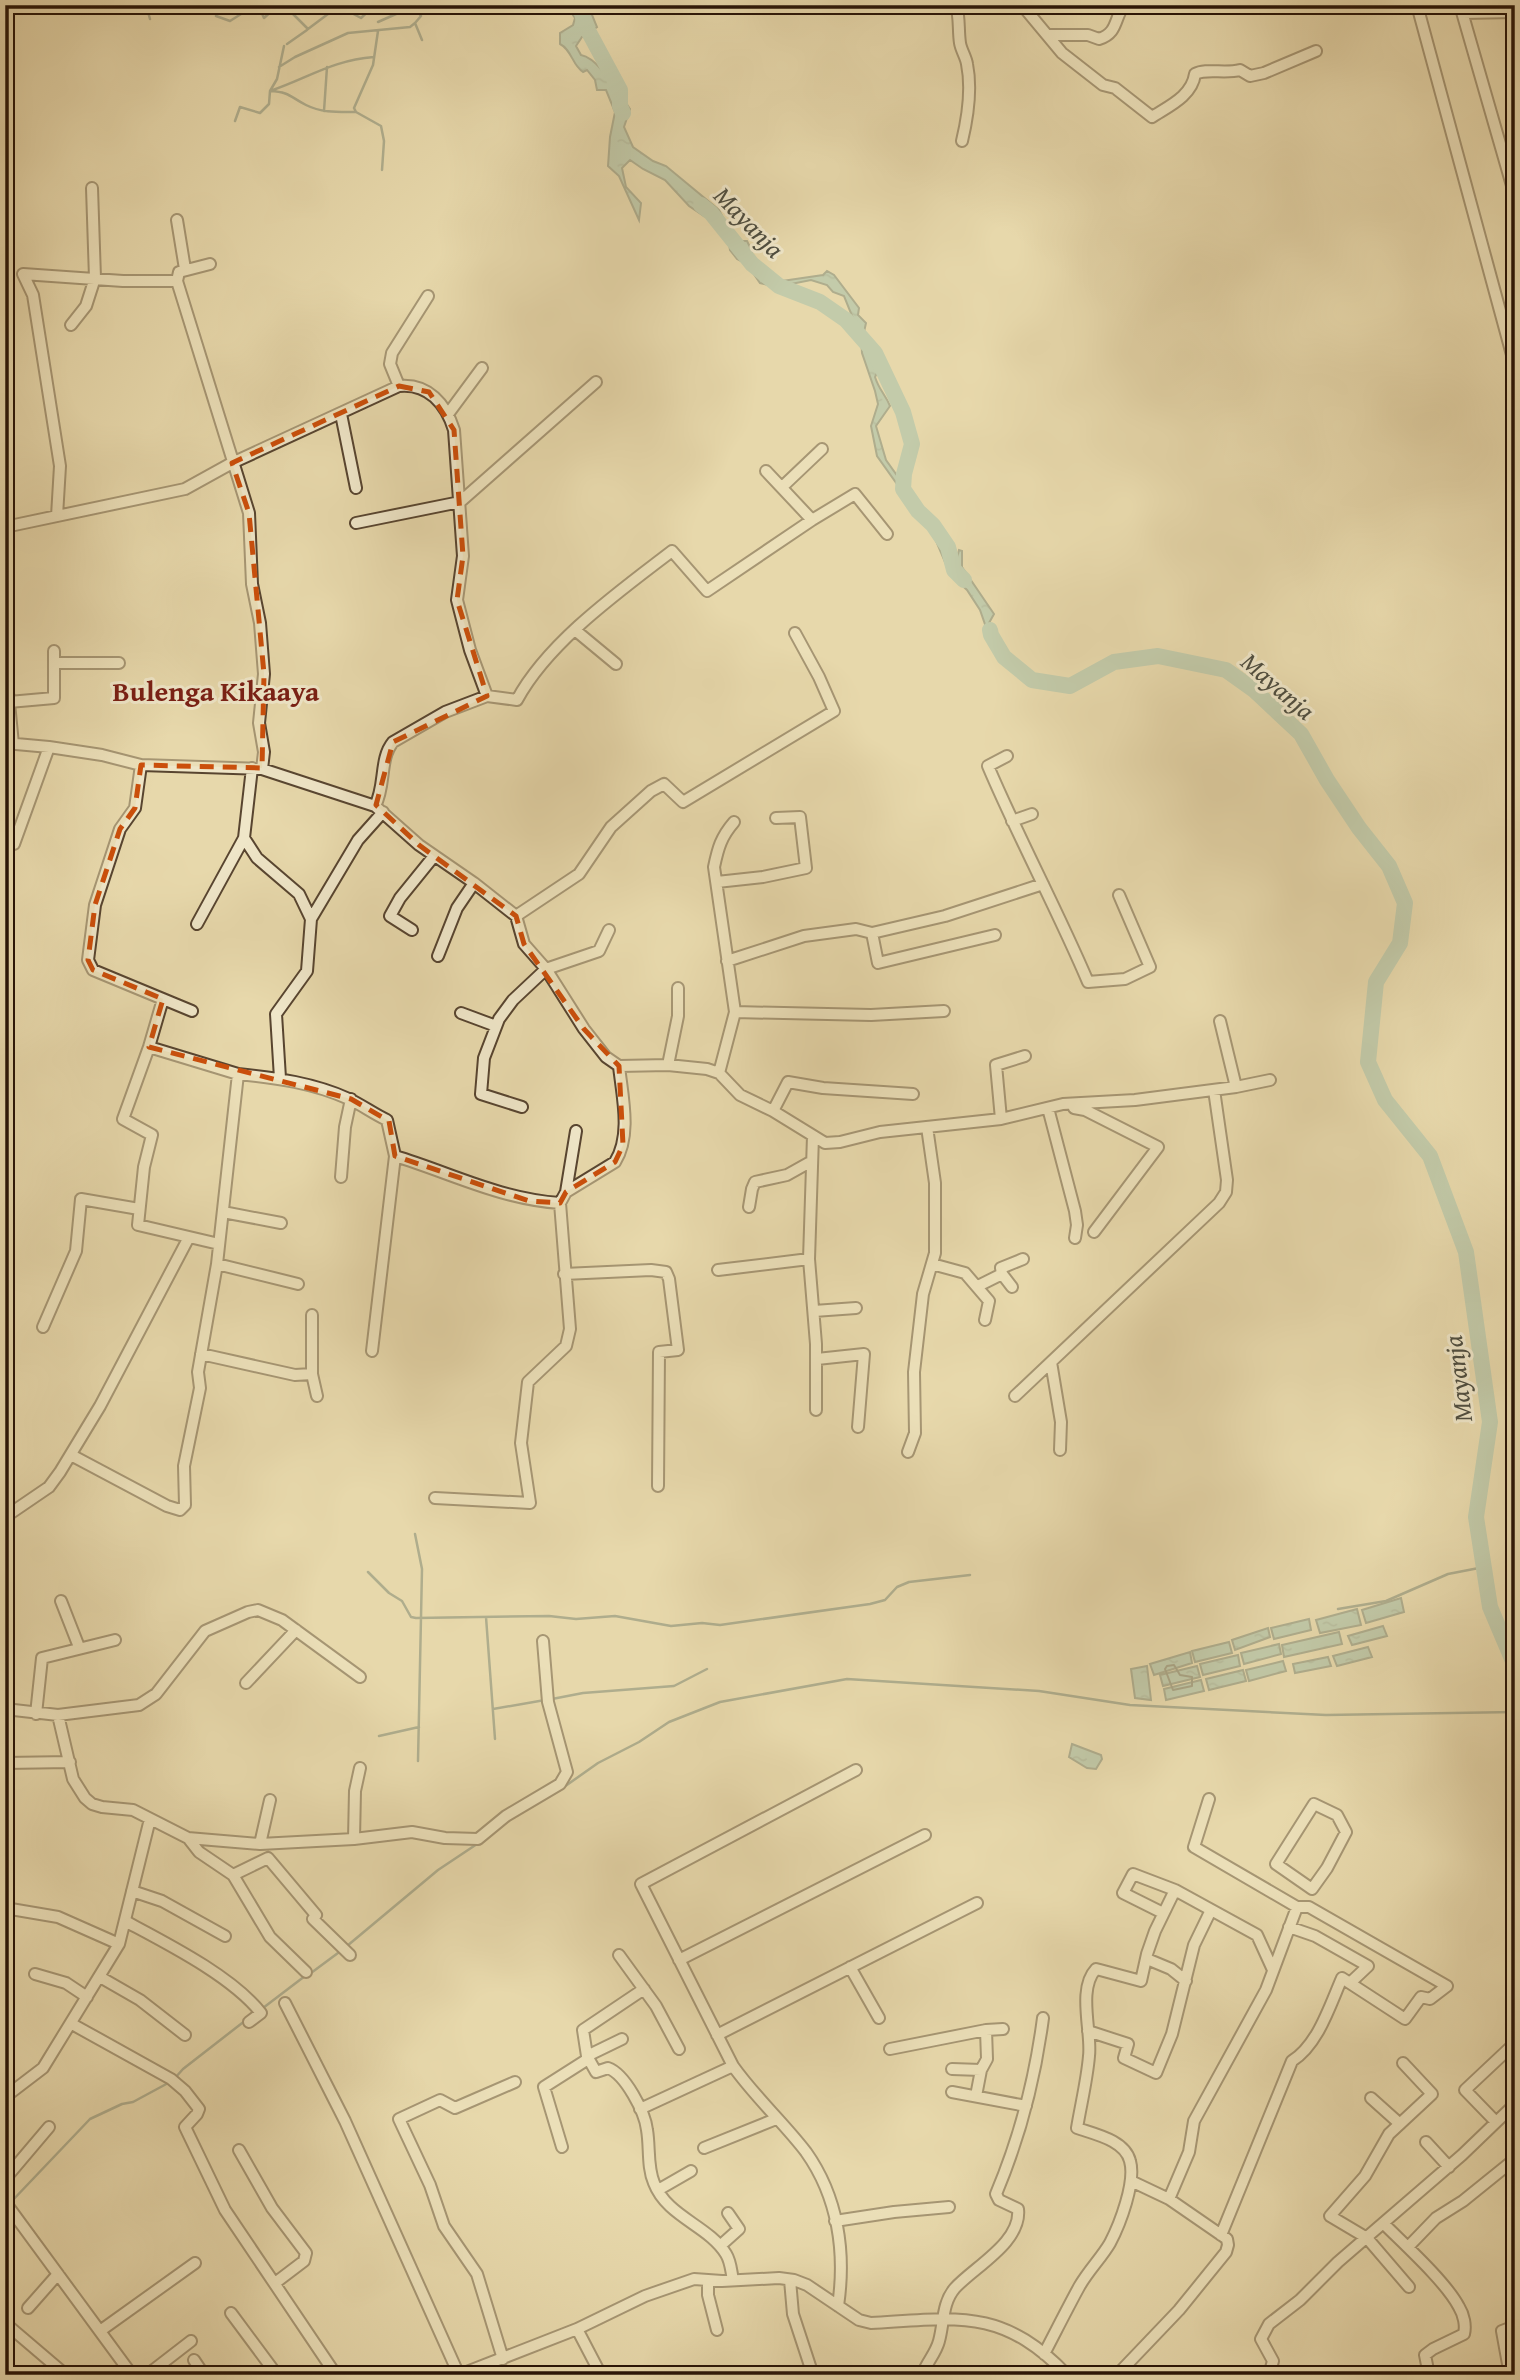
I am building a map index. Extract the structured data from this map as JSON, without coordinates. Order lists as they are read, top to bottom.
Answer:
{
  "districts": ["Bulenga Kikaaya"],
  "water": ["Mayanja"]
}
